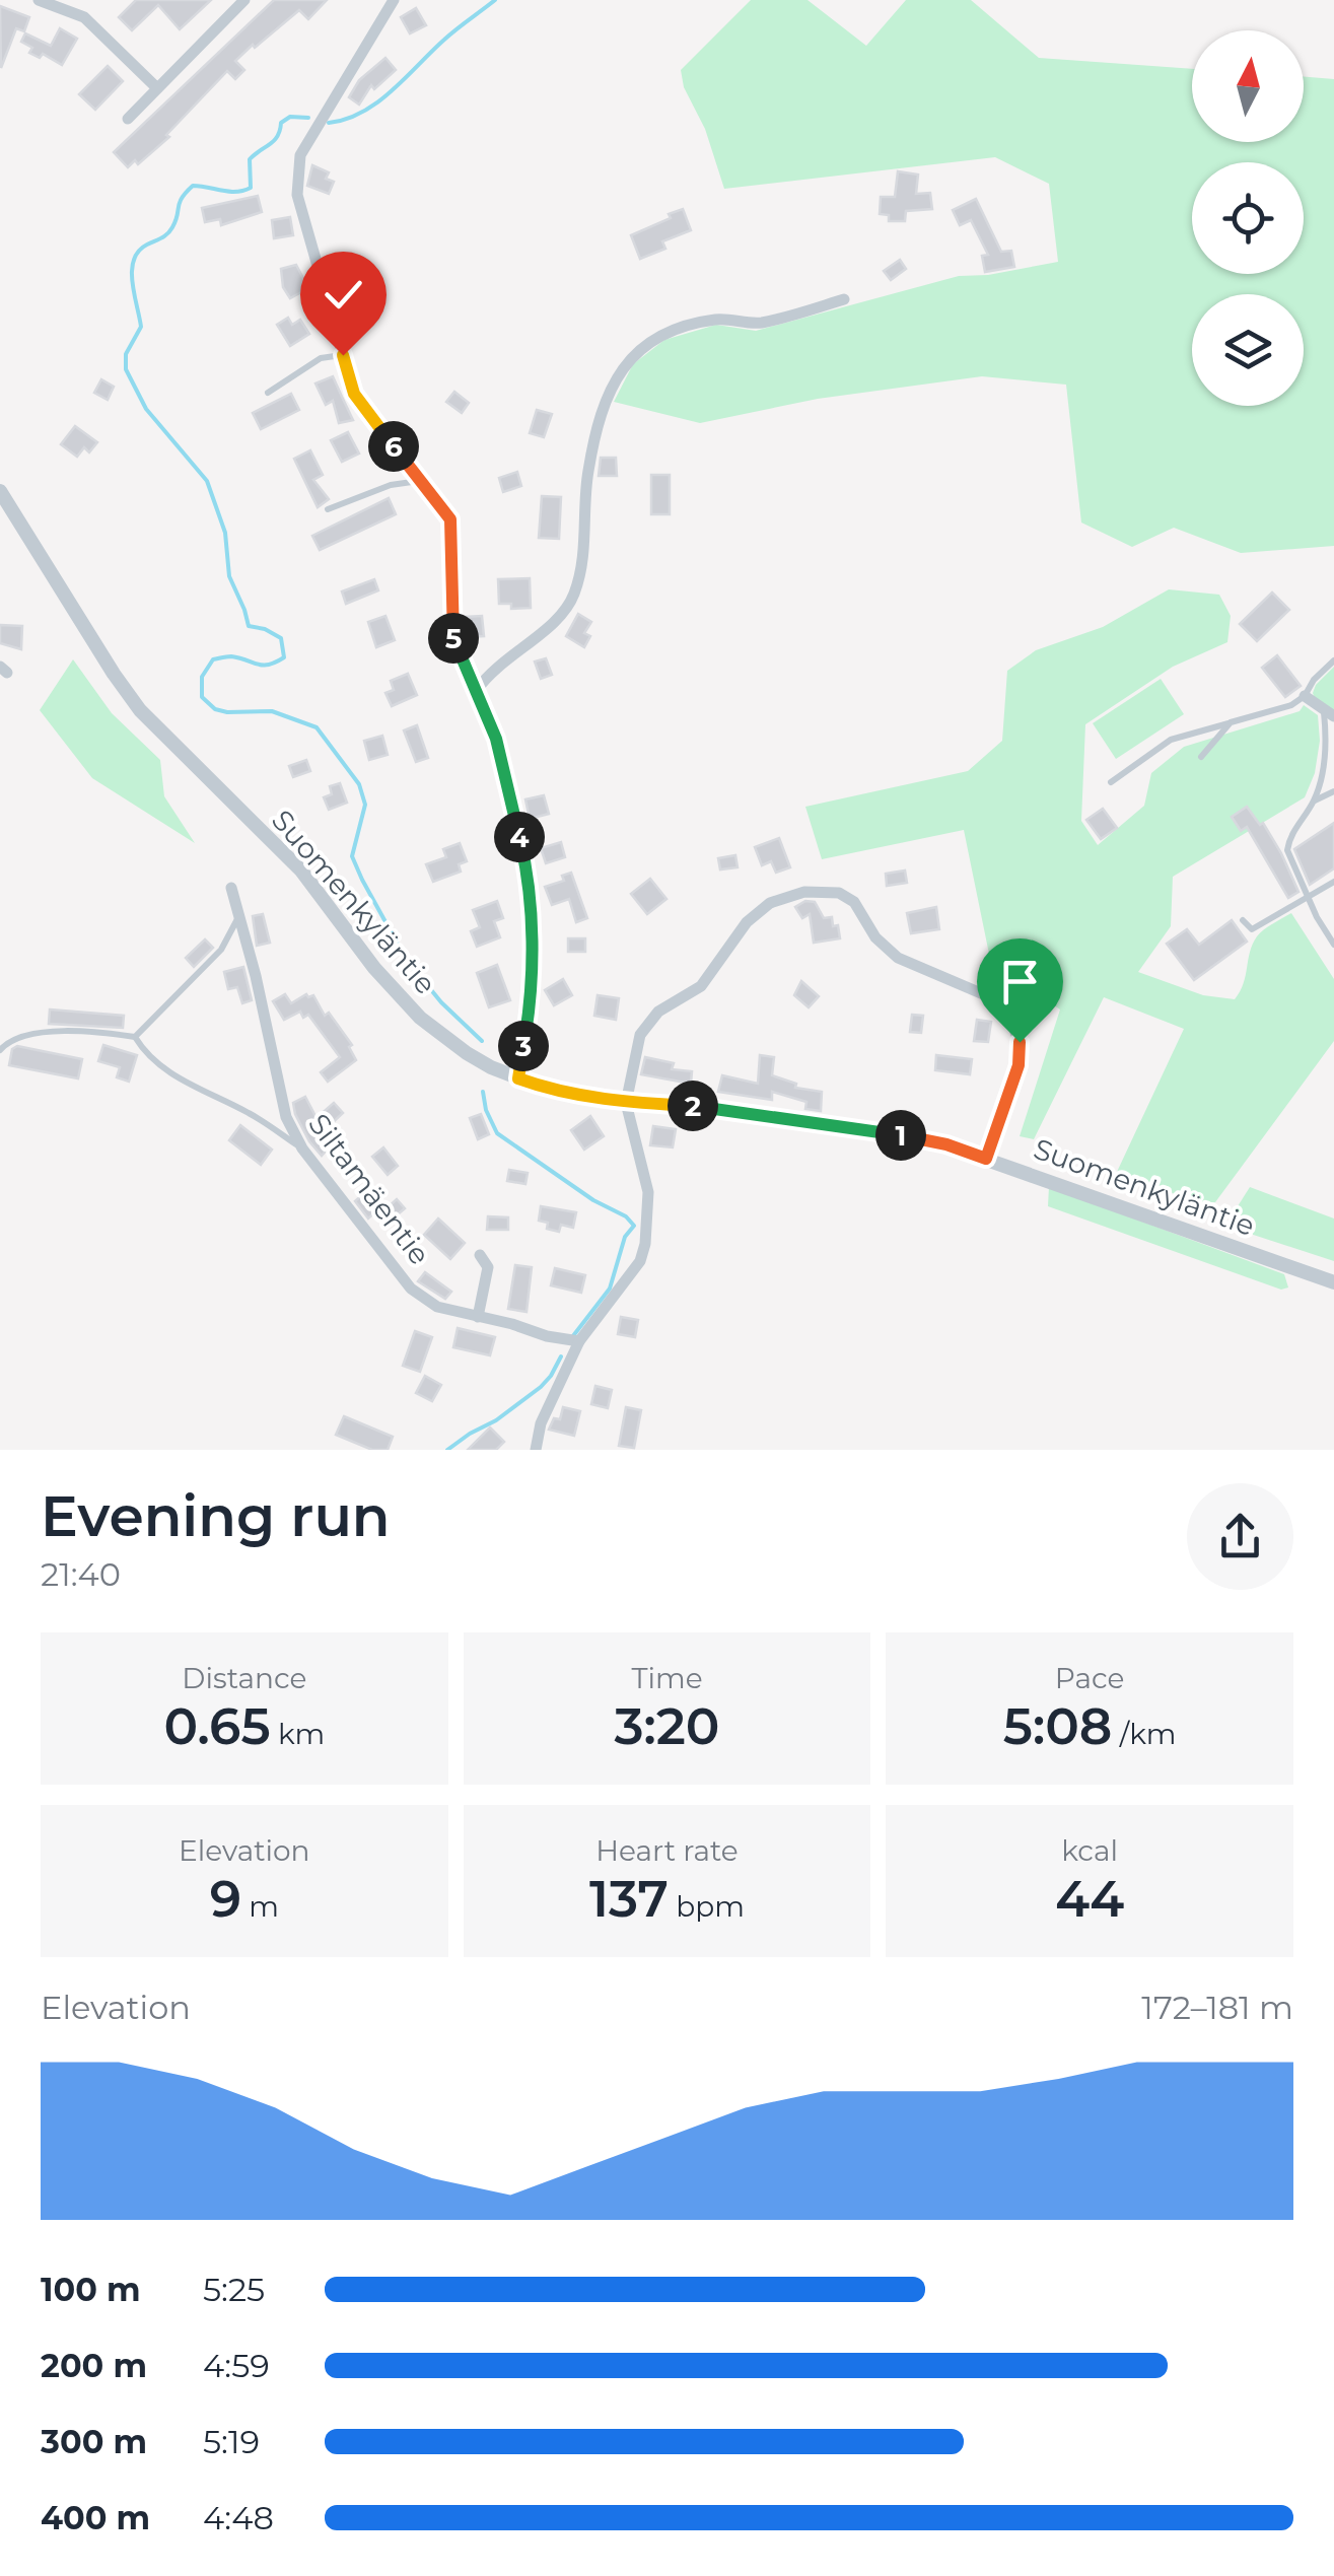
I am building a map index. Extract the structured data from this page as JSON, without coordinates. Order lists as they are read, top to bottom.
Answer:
{
  "streets": {
    "street": ["Suomenkyläntie", "Siltamäentie"]
  },
  "north": "top",
  "page": {
    "pins": [
      "6",
      "5",
      "4",
      "3",
      "2",
      "1"
    ],
    "heading": ["Evening run", "21:40"],
    "stats": [
      ["Distance", "0.65 km"],
      ["Time", "3:20"],
      ["Pace", "5:08 /km"],
      ["Elevation", "9 m"],
      ["Heart rate", "137 bpm"],
      ["kcal", "44"]
    ],
    "chart": ["Elevation", "172–181 m"],
    "list": [
      {
        "name": "100 m",
        "note": "5:25"
      },
      {
        "name": "200 m",
        "note": "4:59"
      },
      {
        "name": "300 m",
        "note": "5:19"
      },
      {
        "name": "400 m",
        "note": "4:48"
      }
    ]
  }
}
